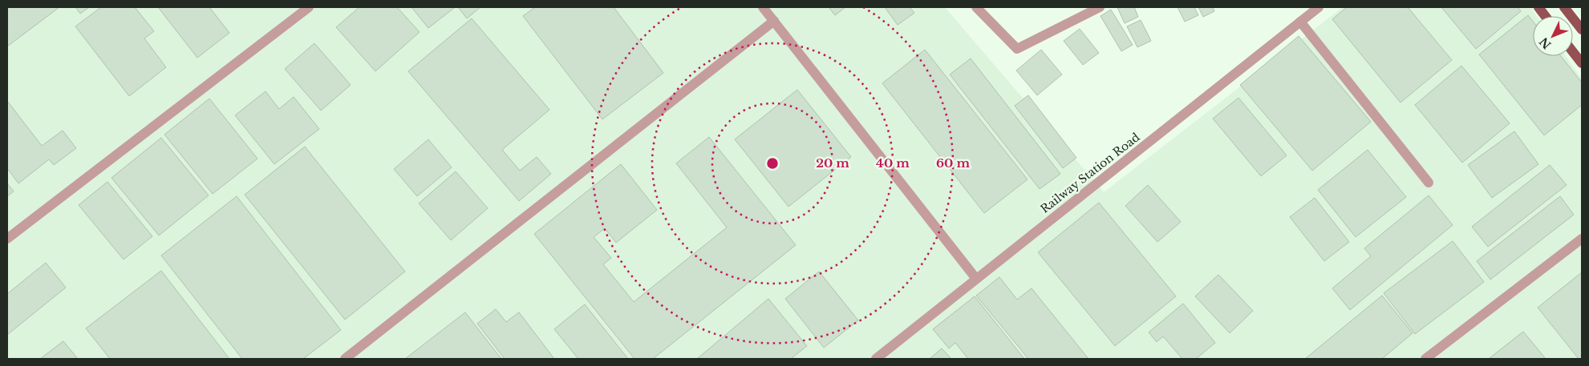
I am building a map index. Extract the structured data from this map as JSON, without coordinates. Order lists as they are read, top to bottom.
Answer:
{
  "streets": {
    "street": ["Railway Station Road"]
  },
  "north": "bottom left",
  "rings": ["20 m", "40 m", "60 m"]
}
